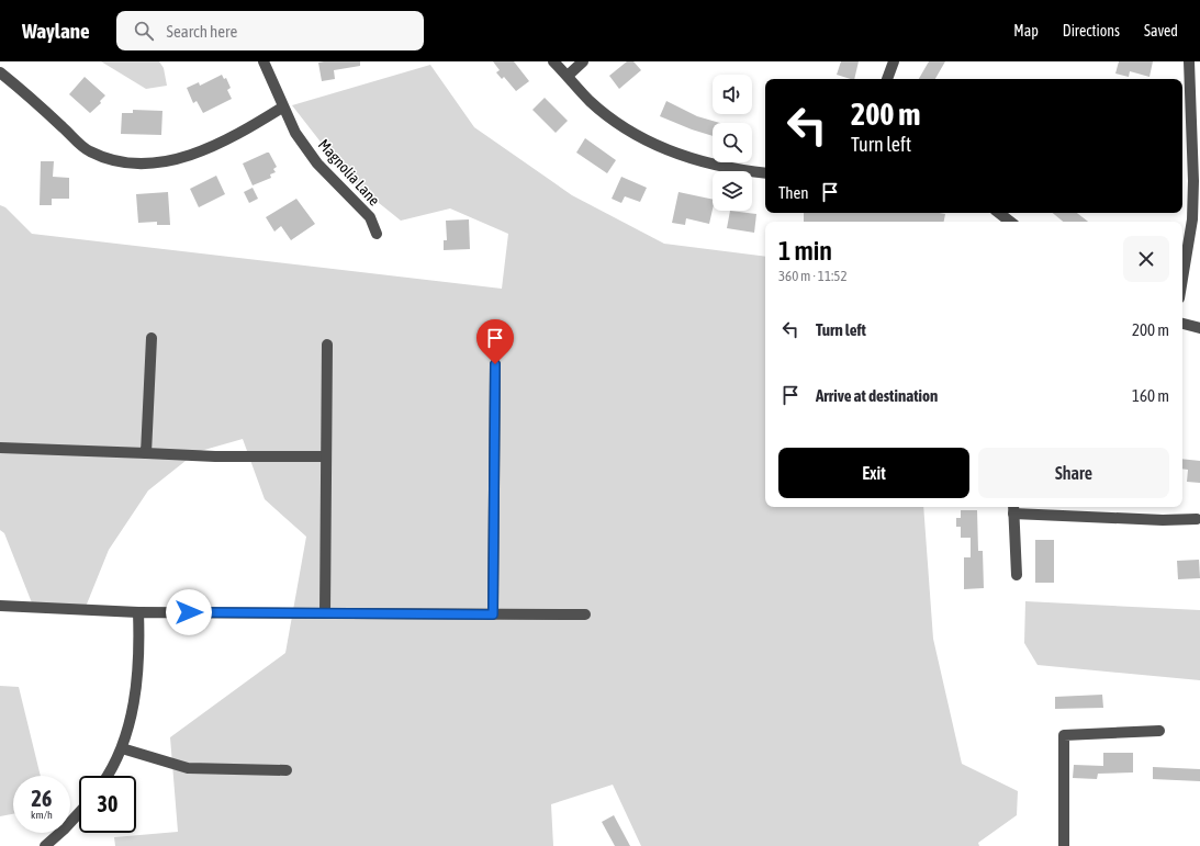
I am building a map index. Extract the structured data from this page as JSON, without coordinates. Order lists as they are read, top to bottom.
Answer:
{
  "streets": {
    "street": ["Magnolia Lane"]
  },
  "page": {
    "header": "Waylane",
    "search": "Search here",
    "nav": ["Map", "Directions", "Saved"],
    "turn": ["200 m", "Turn left"],
    "then": "Then",
    "heading": ["1 min", "360 m · 11:52"],
    "list": [
      {
        "name": "Turn left",
        "value": "200 m"
      },
      {
        "name": "Arrive at destination",
        "value": "160 m"
      }
    ],
    "buttons": ["Exit", "Share"],
    "speed": "26 km/h",
    "limit": "30"
  }
}
